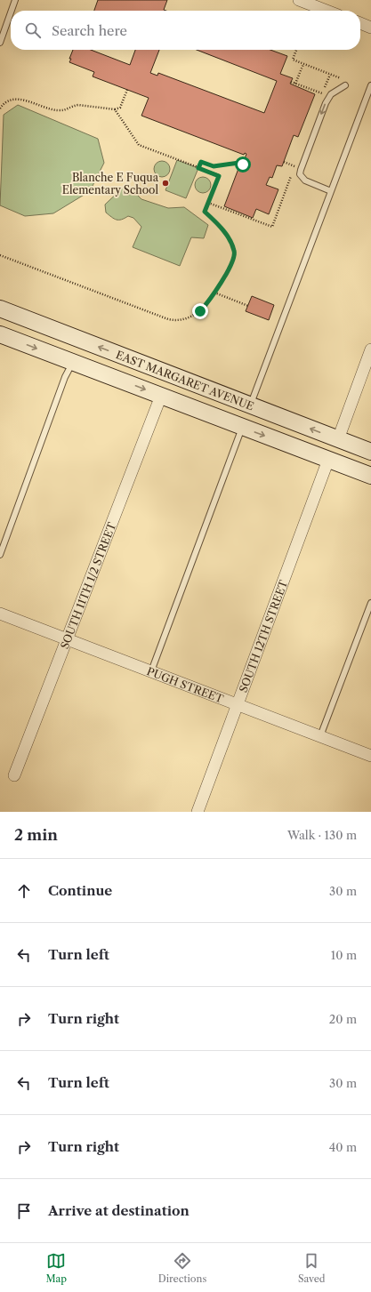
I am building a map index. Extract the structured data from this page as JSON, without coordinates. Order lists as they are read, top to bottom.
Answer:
{
  "streets": {
    "main road": ["EAST MARGARET AVENUE"],
    "street": ["SOUTH 11TH 1/2 STREET", "SOUTH 12TH STREET", "PUGH STREET"]
  },
  "crossings": [
    ["SOUTH 11TH 1/2 STREET", "PUGH STREET"],
    ["SOUTH 12TH STREET", "PUGH STREET"]
  ],
  "places": ["Blanche E Fuqua Elementary School"],
  "page": {
    "search": "Search here",
    "heading": ["2 min", "Walk · 130 m"],
    "list": [
      ["Continue", "30 m"],
      ["Turn left", "10 m"],
      ["Turn right", "20 m"],
      ["Turn left", "30 m"],
      ["Turn right", "40 m"],
      "Arrive at destination"
    ],
    "nav": ["Map", "Directions", "Saved"]
  }
}
